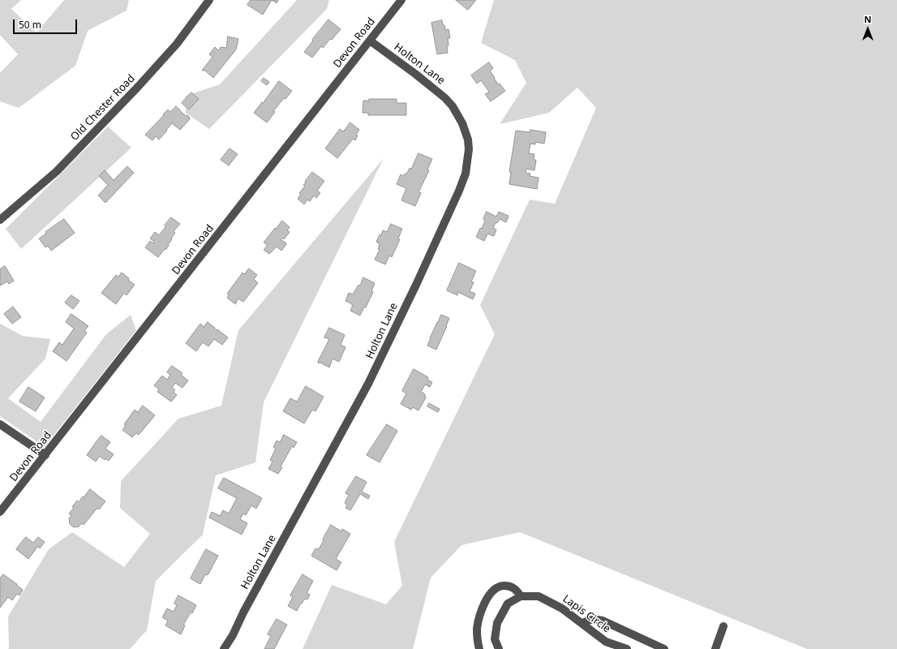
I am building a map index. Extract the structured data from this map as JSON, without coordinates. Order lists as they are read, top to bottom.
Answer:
{
  "streets": {
    "street": [
      "Devon Road",
      "Holton Lane",
      "Old Chester Road",
      "Lapis Circle"
    ]
  },
  "crossings": [
    ["Devon Road", "Holton Lane"]
  ],
  "scale_bar": "50 m",
  "north": "top"
}
